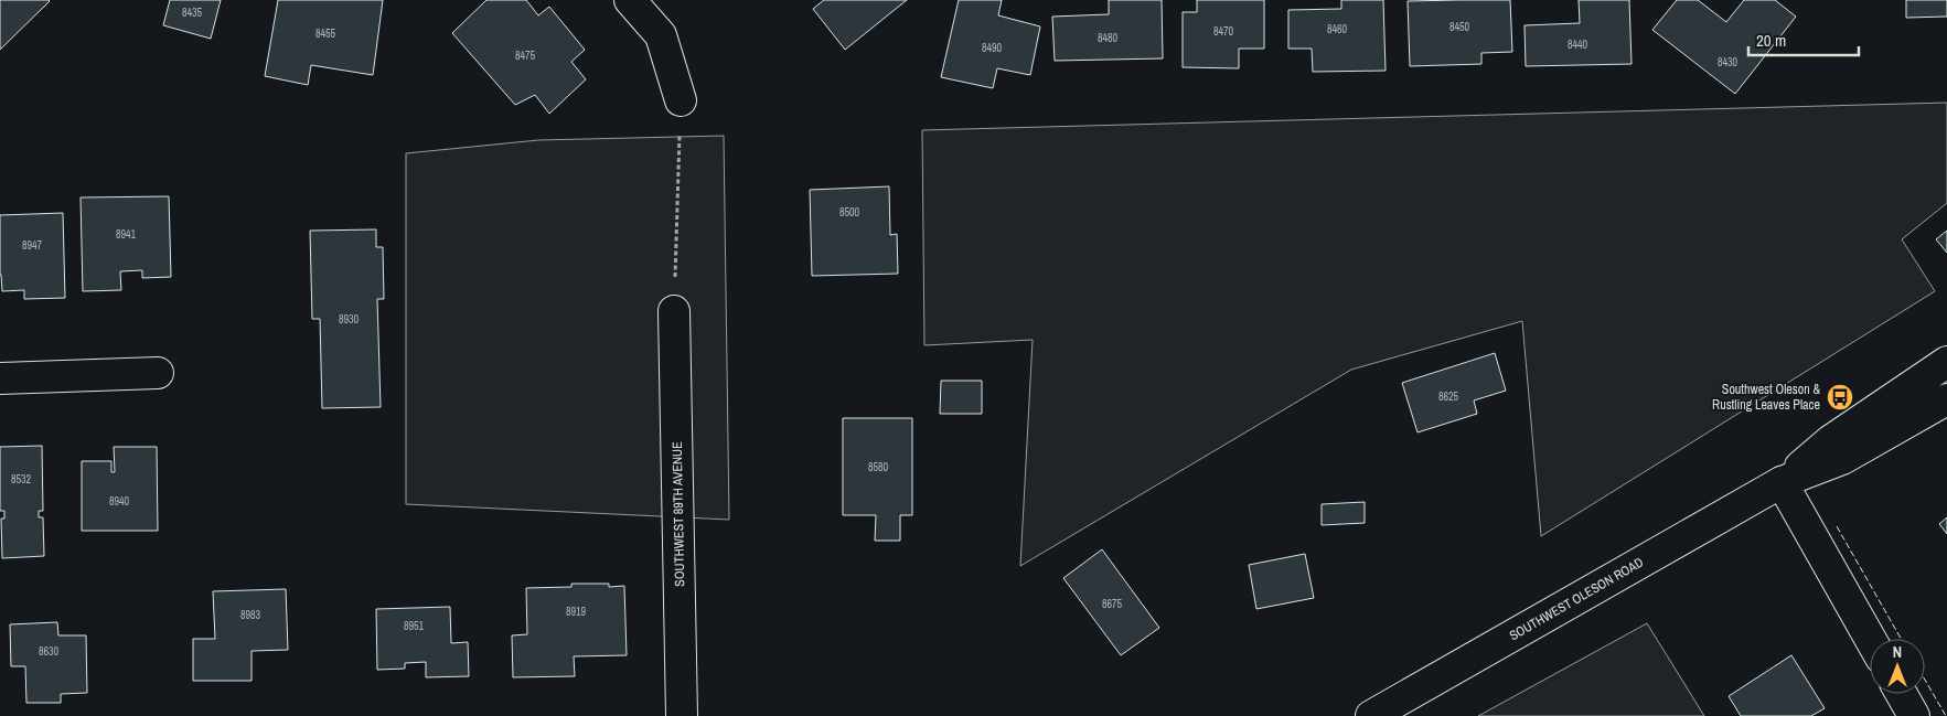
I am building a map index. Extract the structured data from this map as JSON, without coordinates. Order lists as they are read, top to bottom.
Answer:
{
  "streets": {
    "street": ["SOUTHWEST 89TH AVENUE", "SOUTHWEST OLESON ROAD"]
  },
  "places": {
    "bus stop": ["Southwest Oleson & Rustling Leaves Place"]
  },
  "house_numbers": [
    "8435",
    "8450",
    "8460",
    "8470",
    "8455",
    "8480",
    "8440",
    "8490",
    "8475",
    "8430",
    "8500",
    "8941",
    "8947",
    "8930",
    "8625",
    "8580",
    "8532",
    "8940",
    "8675",
    "8919",
    "8983",
    "8951",
    "8630"
  ],
  "scale_bar": "20 m",
  "north": "top"
}
